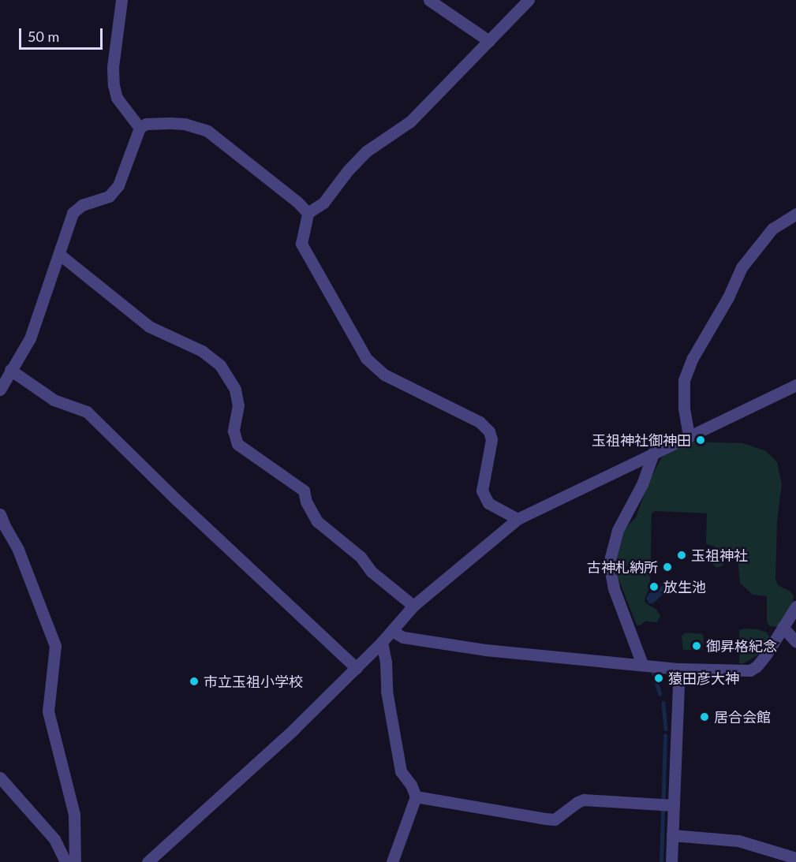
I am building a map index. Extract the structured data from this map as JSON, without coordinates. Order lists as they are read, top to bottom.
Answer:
{
  "places": [
    "玉祖神社御神田",
    "玉祖神社",
    "古神札納所",
    "放生池",
    "御昇格紀念",
    "猿田彦大神",
    "市立玉祖小学校",
    "居合会館"
  ],
  "scale_bar": "50 m"
}
